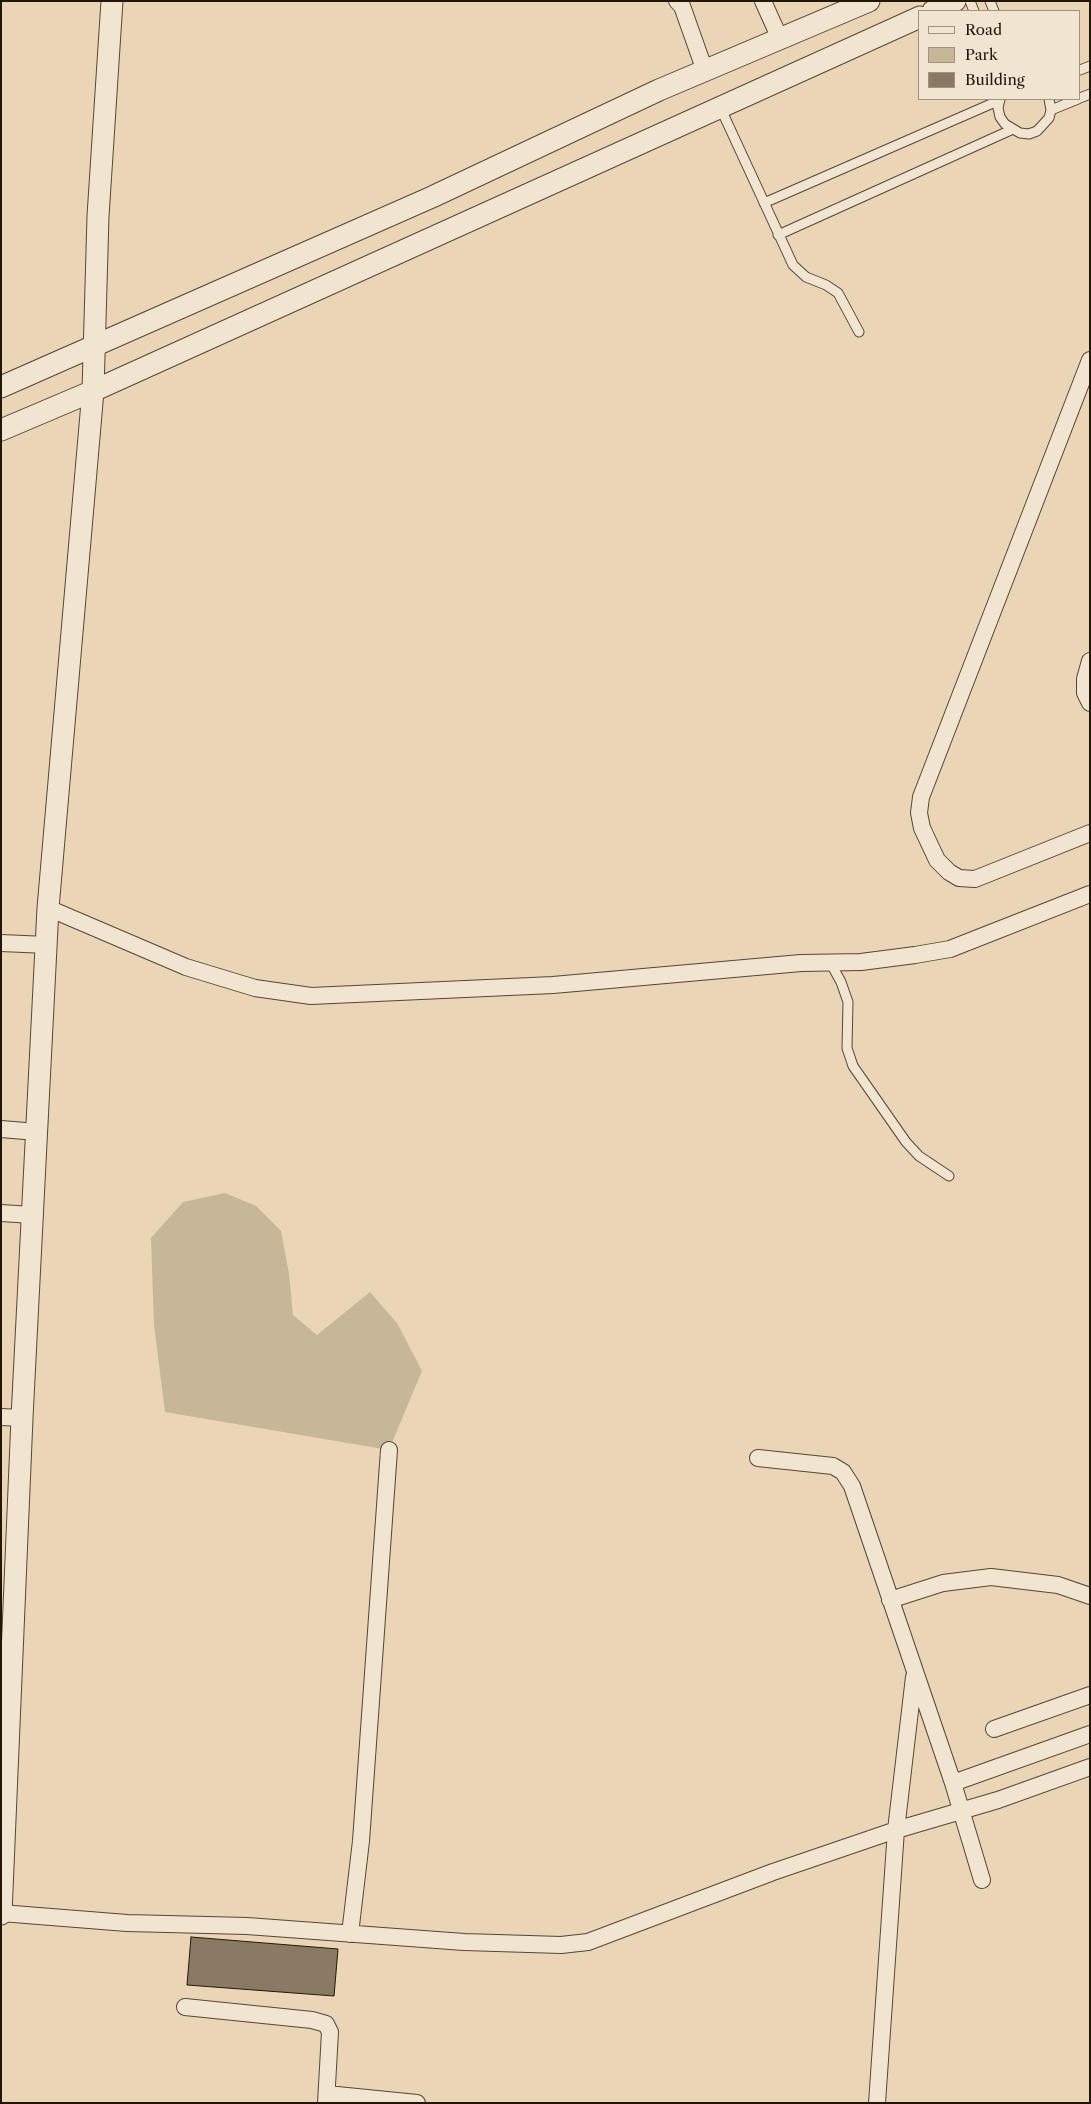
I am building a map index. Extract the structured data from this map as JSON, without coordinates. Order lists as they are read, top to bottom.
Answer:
{
  "legend": ["Road", "Park", "Building"]
}
